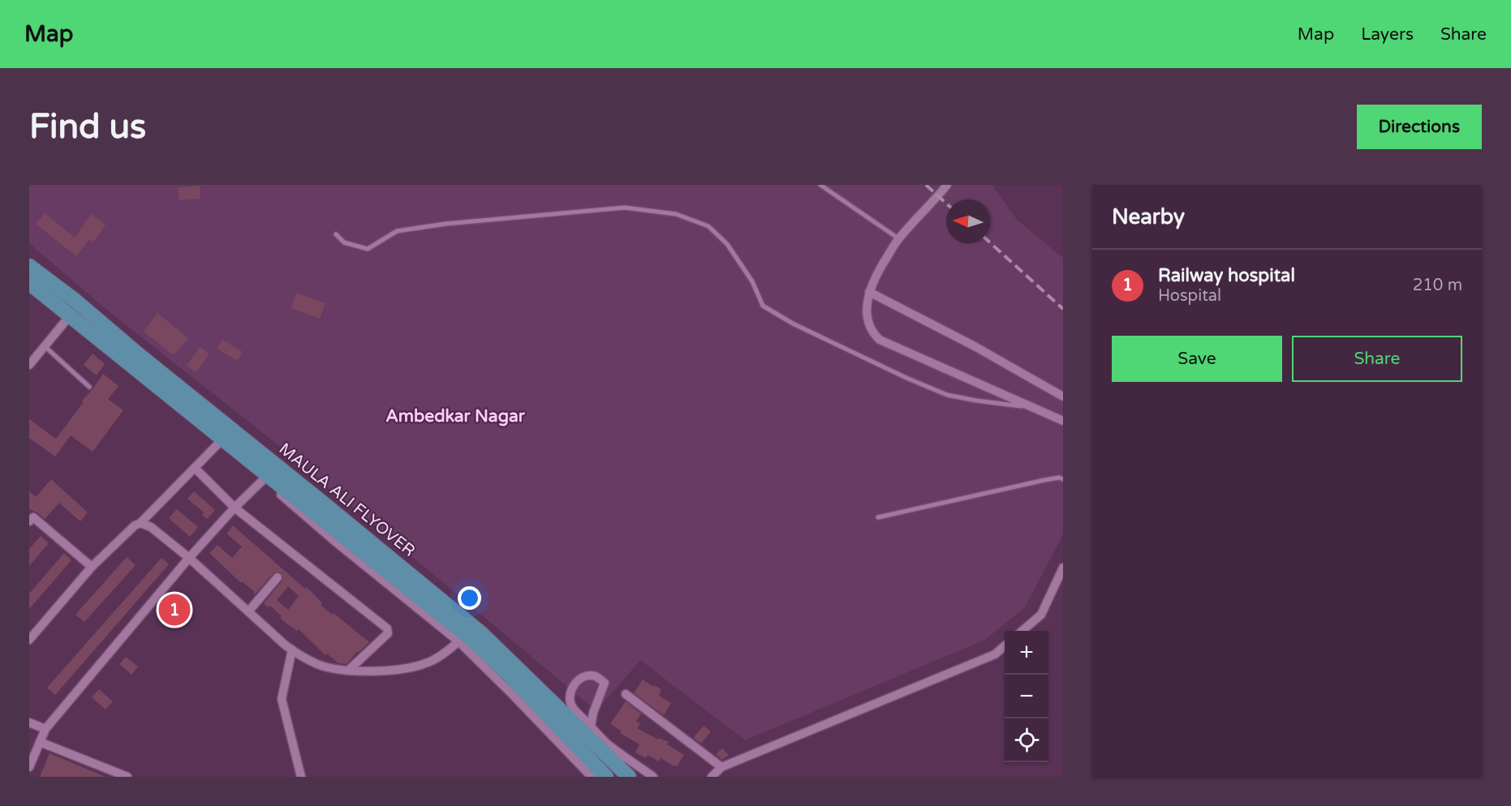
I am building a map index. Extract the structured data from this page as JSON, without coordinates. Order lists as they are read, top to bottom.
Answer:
{
  "streets": {
    "main road": ["MAULA ALI FLYOVER"]
  },
  "districts": ["Ambedkar Nagar"],
  "north": "left",
  "page": {
    "header": "Map",
    "nav": ["Map", "Layers", "Share"],
    "buttons": [
      "Directions",
      ["Save", "Share"]
    ],
    "title": "Find us",
    "heading": "Nearby",
    "list": [
      {
        "mark": "1",
        "name": "Railway hospital",
        "note": "Hospital",
        "value": "210 m"
      }
    ],
    "pins": "1",
    "map_buttons": ["+", "−"]
  }
}
